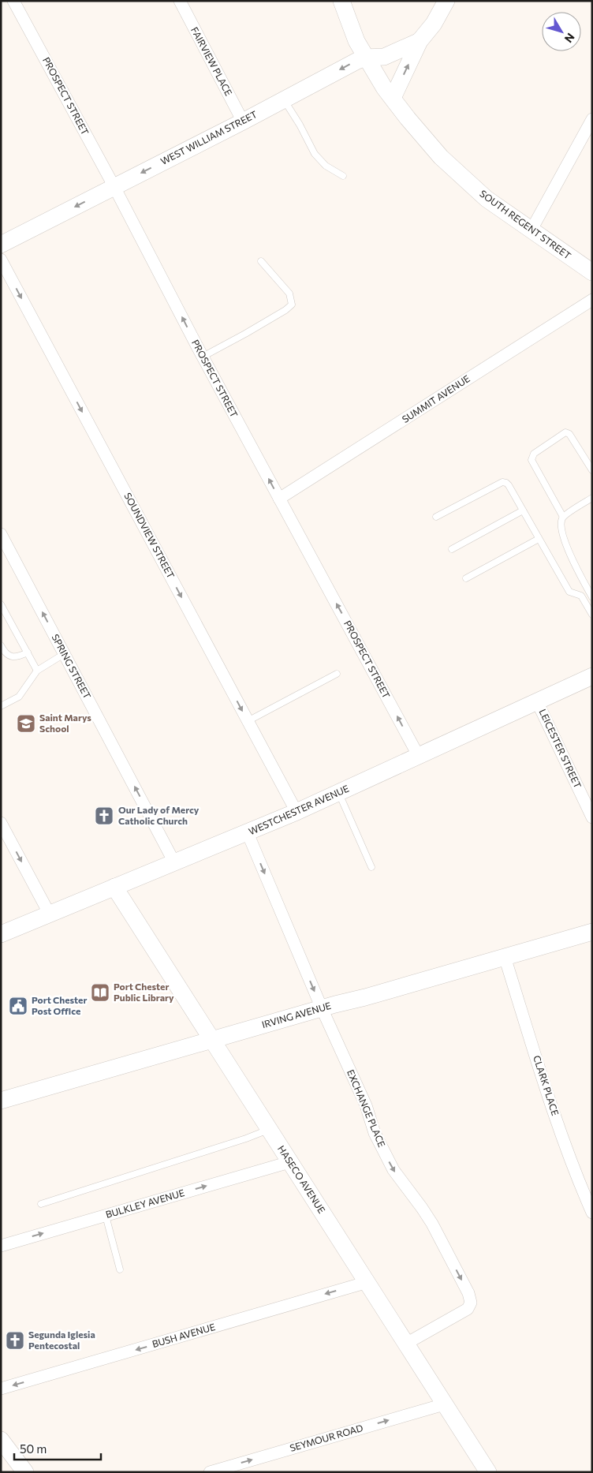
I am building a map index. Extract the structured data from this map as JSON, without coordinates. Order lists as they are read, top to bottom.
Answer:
{
  "streets": {
    "street": [
      "FAIRVIEW PLACE",
      "PROSPECT STREET",
      "WEST WILLIAM STREET",
      "SOUTH REGENT STREET",
      "SUMMIT AVENUE",
      "SOUNDVIEW STREET",
      "SPRING STREET",
      "LEICESTER STREET",
      "WESTCHESTER AVENUE",
      "IRVING AVENUE",
      "CLARK PLACE",
      "EXCHANGE PLACE",
      "HASECO AVENUE",
      "BULKLEY AVENUE",
      "BUSH AVENUE",
      "SEYMOUR ROAD"
    ]
  },
  "crossings": [
    ["FAIRVIEW PLACE", "WEST WILLIAM STREET"],
    ["PROSPECT STREET", "WEST WILLIAM STREET"],
    ["PROSPECT STREET", "SUMMIT AVENUE"],
    ["PROSPECT STREET", "WESTCHESTER AVENUE"],
    ["WEST WILLIAM STREET", "SOUTH REGENT STREET"],
    ["SOUNDVIEW STREET", "WESTCHESTER AVENUE"],
    ["SPRING STREET", "WESTCHESTER AVENUE"],
    ["LEICESTER STREET", "WESTCHESTER AVENUE"],
    ["WESTCHESTER AVENUE", "EXCHANGE PLACE"],
    ["WESTCHESTER AVENUE", "HASECO AVENUE"],
    ["IRVING AVENUE", "CLARK PLACE"],
    ["IRVING AVENUE", "EXCHANGE PLACE"],
    ["IRVING AVENUE", "HASECO AVENUE"],
    ["EXCHANGE PLACE", "HASECO AVENUE"],
    ["HASECO AVENUE", "BULKLEY AVENUE"],
    ["HASECO AVENUE", "BUSH AVENUE"],
    ["HASECO AVENUE", "SEYMOUR ROAD"]
  ],
  "one_way": [
    "PROSPECT STREET",
    "SOUNDVIEW STREET",
    "SPRING STREET",
    "EXCHANGE PLACE",
    "BULKLEY AVENUE",
    "BUSH AVENUE",
    "SEYMOUR ROAD"
  ],
  "places": {
    "school or university": ["Saint Marys School"],
    "church": ["Our Lady of Mercy Catholic Church", "Segunda Iglesia Pentecostal"],
    "library": ["Port Chester Public Library"],
    "public building": ["Port Chester Post Office"]
  },
  "scale_bar": "50 m",
  "north": "bottom right"
}
